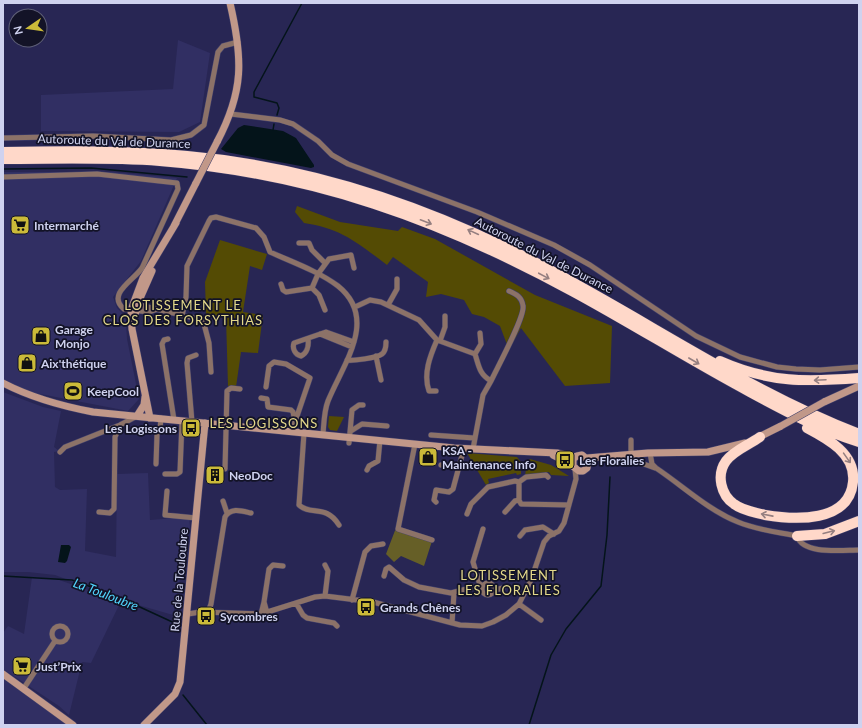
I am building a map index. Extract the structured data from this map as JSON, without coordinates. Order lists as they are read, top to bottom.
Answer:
{
  "streets": {
    "highway": ["Autoroute du Val de Durance"],
    "main road": ["Rue de la Touloubre"]
  },
  "districts": ["LOTISSEMENT LE CLOS DES FORSYTHIAS", "LES LOGISSONS", "LOTISSEMENT LES FLORALIES"],
  "water": ["La Touloubre"],
  "places": {
    "supermarket": ["Intermarché", "Just’Prix"],
    "shop": ["Garage Monjo", "Aix'thétique", "KSA - Maintenance Info"],
    "sports": ["KeepCool"],
    "bus stop": [
      "Les Logissons",
      "Les Floralies",
      "Grands Chênes",
      "Sycombres"
    ],
    "building": ["NeoDoc"]
  },
  "north": "left"
}
